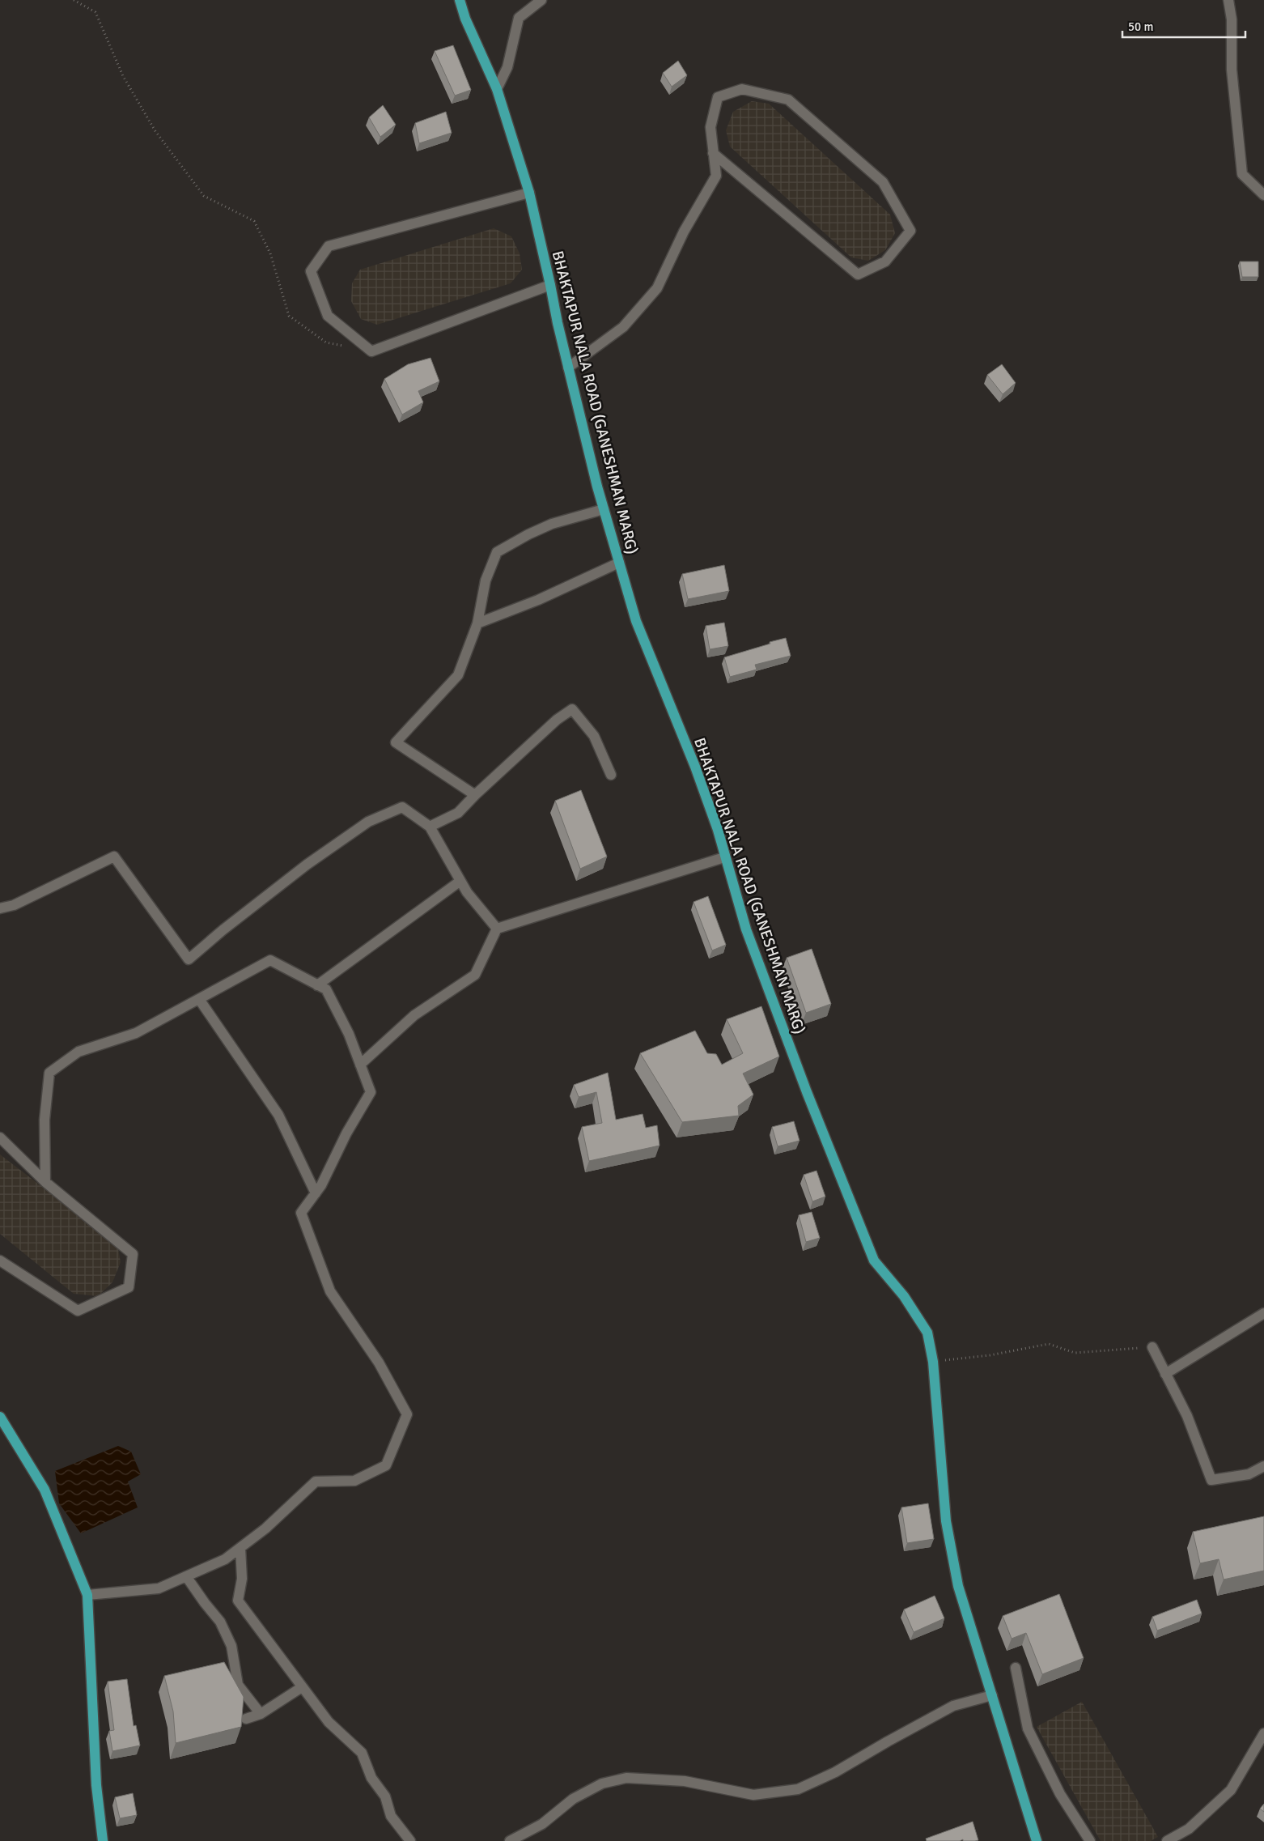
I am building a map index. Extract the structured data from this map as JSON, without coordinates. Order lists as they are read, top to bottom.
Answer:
{
  "streets": {
    "main road": ["BHAKTAPUR NALA ROAD (GANESHMAN MARG)"]
  },
  "scale_bar": "50 m"
}
